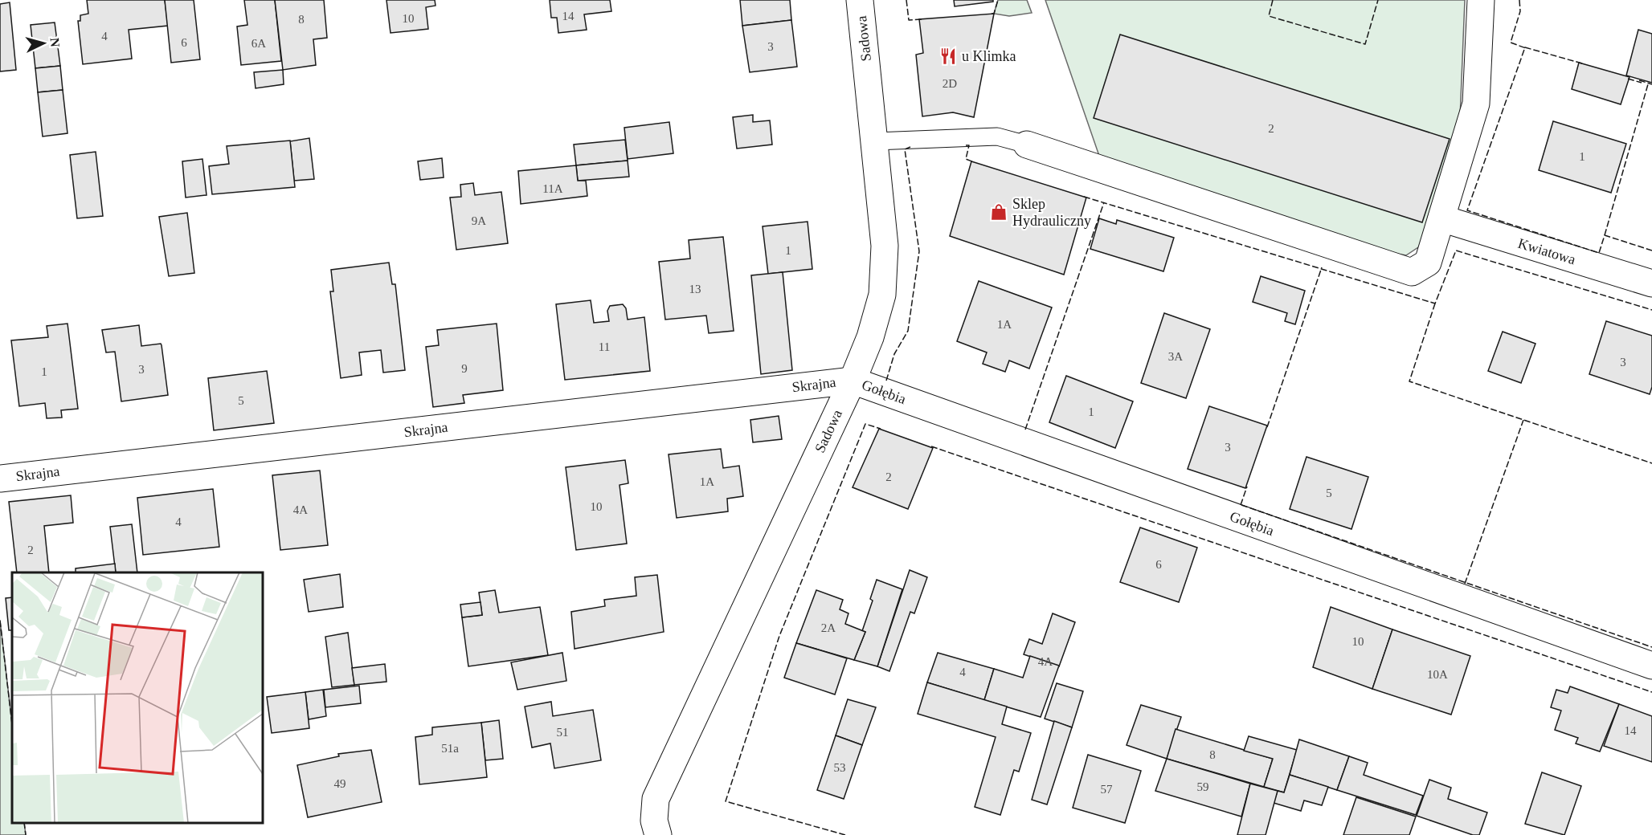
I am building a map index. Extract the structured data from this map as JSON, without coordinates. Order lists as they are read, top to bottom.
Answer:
{
  "streets": {
    "street": [
      "Sadowa",
      "Kwiatowa",
      "Skrajna",
      "Gołębia"
    ]
  },
  "crossings": [
    ["Sadowa", "Skrajna"],
    ["Sadowa", "Gołębia"],
    ["Skrajna", "Gołębia"]
  ],
  "places": {
    "restaurant": ["u Klimka"],
    "shop": ["Sklep Hydrauliczny"]
  },
  "house_numbers": [
    "14",
    "10",
    "8",
    "4",
    "6",
    "6A",
    "3",
    "2D",
    "2",
    "1",
    "11A",
    "9A",
    "1",
    "13",
    "1A",
    "11",
    "3A",
    "3",
    "9",
    "3",
    "1",
    "5",
    "1",
    "3",
    "2",
    "1A",
    "5",
    "10",
    "4A",
    "4",
    "2",
    "6",
    "2A",
    "10",
    "4A",
    "4",
    "10A",
    "14",
    "51",
    "51a",
    "8",
    "53",
    "49",
    "59",
    "57"
  ],
  "north": "right"
}
